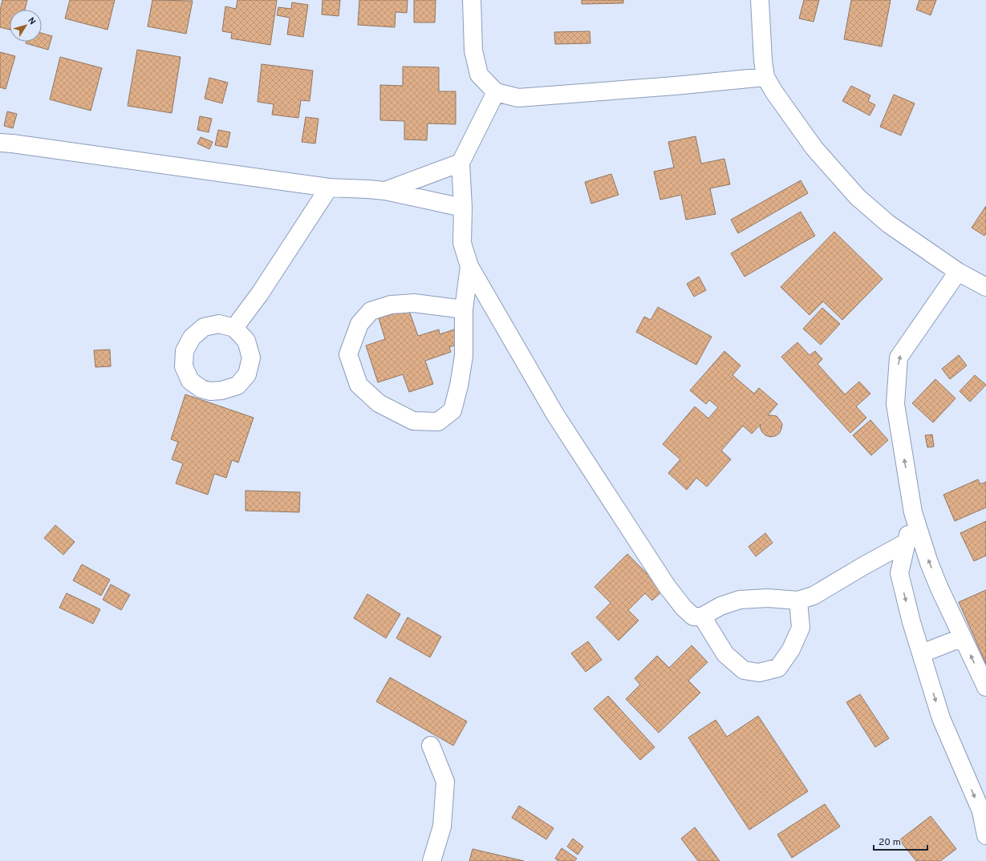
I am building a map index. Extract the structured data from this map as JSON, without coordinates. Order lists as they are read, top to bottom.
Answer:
{
  "scale_bar": "20 m",
  "north": "top right"
}
